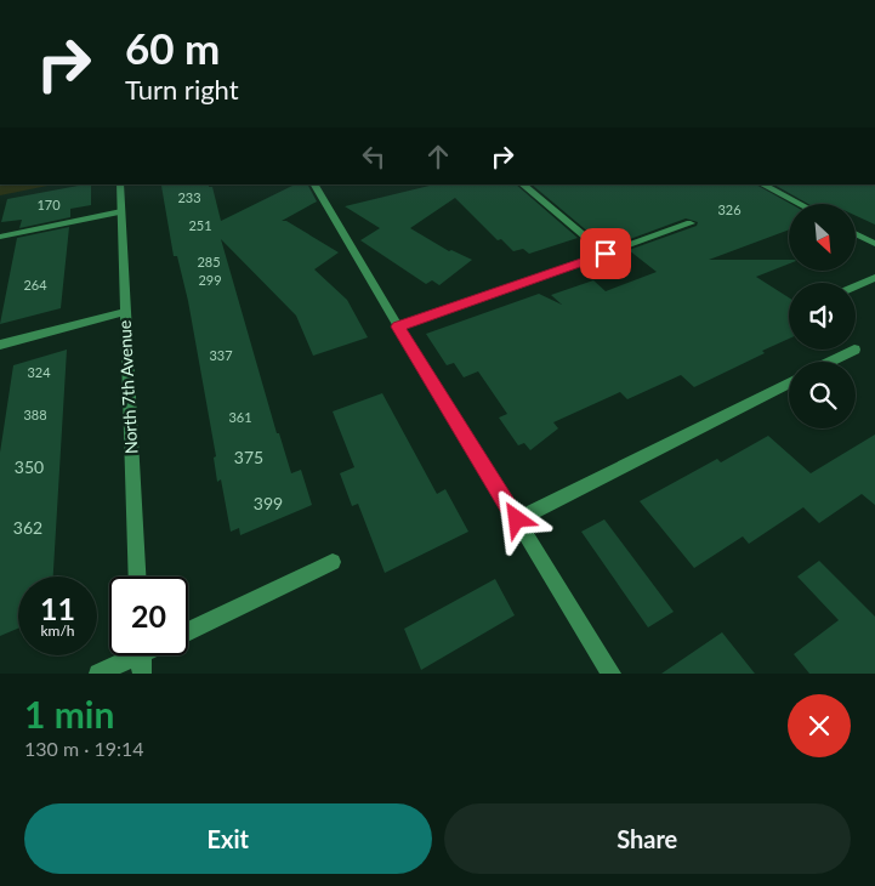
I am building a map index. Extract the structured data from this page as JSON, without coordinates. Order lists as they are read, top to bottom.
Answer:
{
  "streets": {
    "street": ["North 7th Avenue"]
  },
  "house_numbers": [
    "233",
    "170",
    "326",
    "251",
    "285",
    "299",
    "264",
    "337",
    "324",
    "388",
    "361",
    "375",
    "350",
    "399",
    "362"
  ],
  "north": "bottom right",
  "page": {
    "turn": ["60 m", "Turn right"],
    "speed": "11 km/h",
    "limit": "20",
    "heading": ["1 min", "130 m · 19:14"],
    "buttons": ["Exit", "Share"]
  }
}
